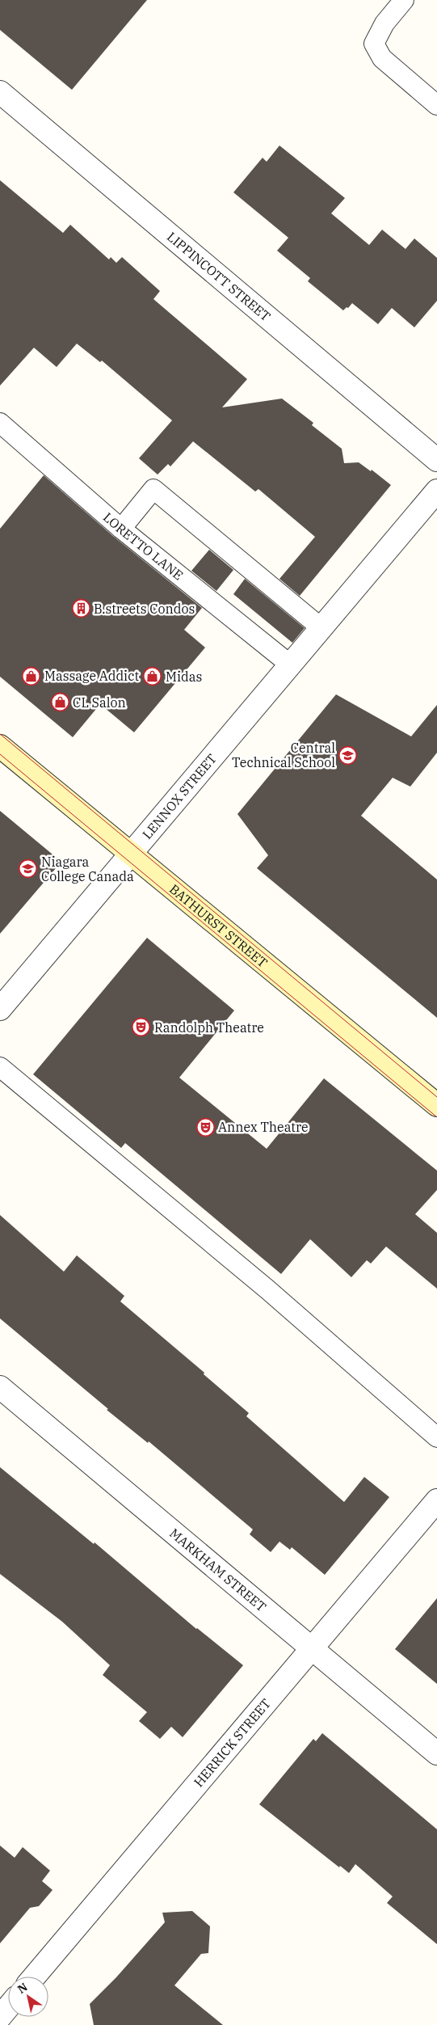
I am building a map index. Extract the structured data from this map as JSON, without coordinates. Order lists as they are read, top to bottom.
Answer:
{
  "streets": {
    "main road": ["BATHURST STREET"],
    "street": [
      "LIPPINCOTT STREET",
      "LENNOX STREET",
      "MARKHAM STREET",
      "HERRICK STREET"
    ],
    "lane": ["LORETTO LANE"]
  },
  "crossings": [
    ["LORETTO LANE", "LENNOX STREET"],
    ["LENNOX STREET", "BATHURST STREET"],
    ["MARKHAM STREET", "HERRICK STREET"]
  ],
  "places": {
    "building": ["B.streets Condos"],
    "shop": ["Massage Addict", "Midas", "CL Salon"],
    "school or university": ["Central Technical School", "Niagara College Canada"],
    "theatre": ["Randolph Theatre", "Annex Theatre"]
  },
  "north": "top left"
}
